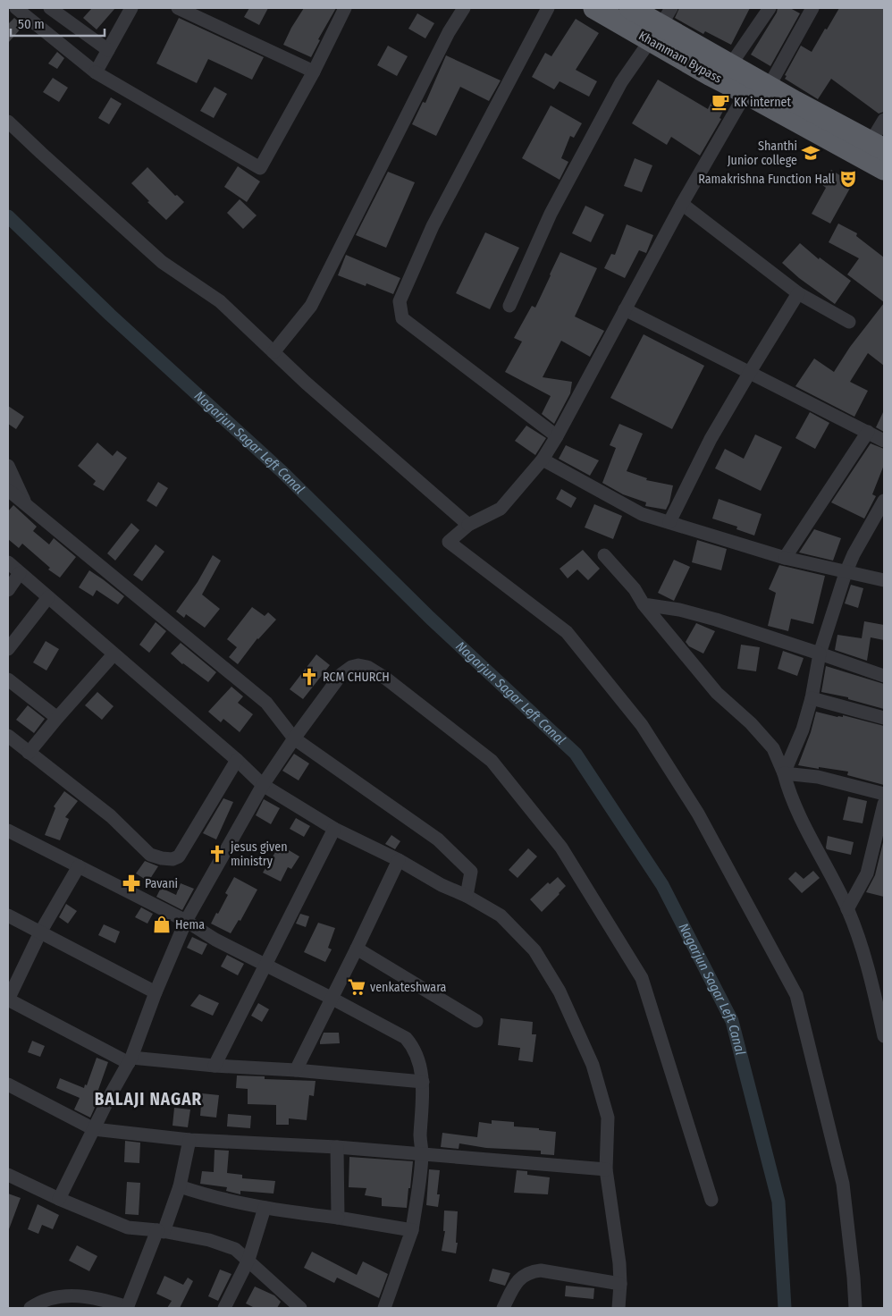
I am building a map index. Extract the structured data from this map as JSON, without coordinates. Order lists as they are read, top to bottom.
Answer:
{
  "streets": {
    "highway": ["Khammam Bypass"]
  },
  "districts": ["BALAJI NAGAR"],
  "water": ["Nagarjun Sagar Left Canal"],
  "places": {
    "cafe": ["KK internet"],
    "school or university": ["Shanthi Junior college"],
    "theatre": ["Ramakrishna Function Hall"],
    "church": ["RCM CHURCH", "jesus given ministry"],
    "pharmacy": ["Pavani"],
    "shop": ["Hema"],
    "supermarket": ["venkateshwara"]
  },
  "scale_bar": "50 m"
}
